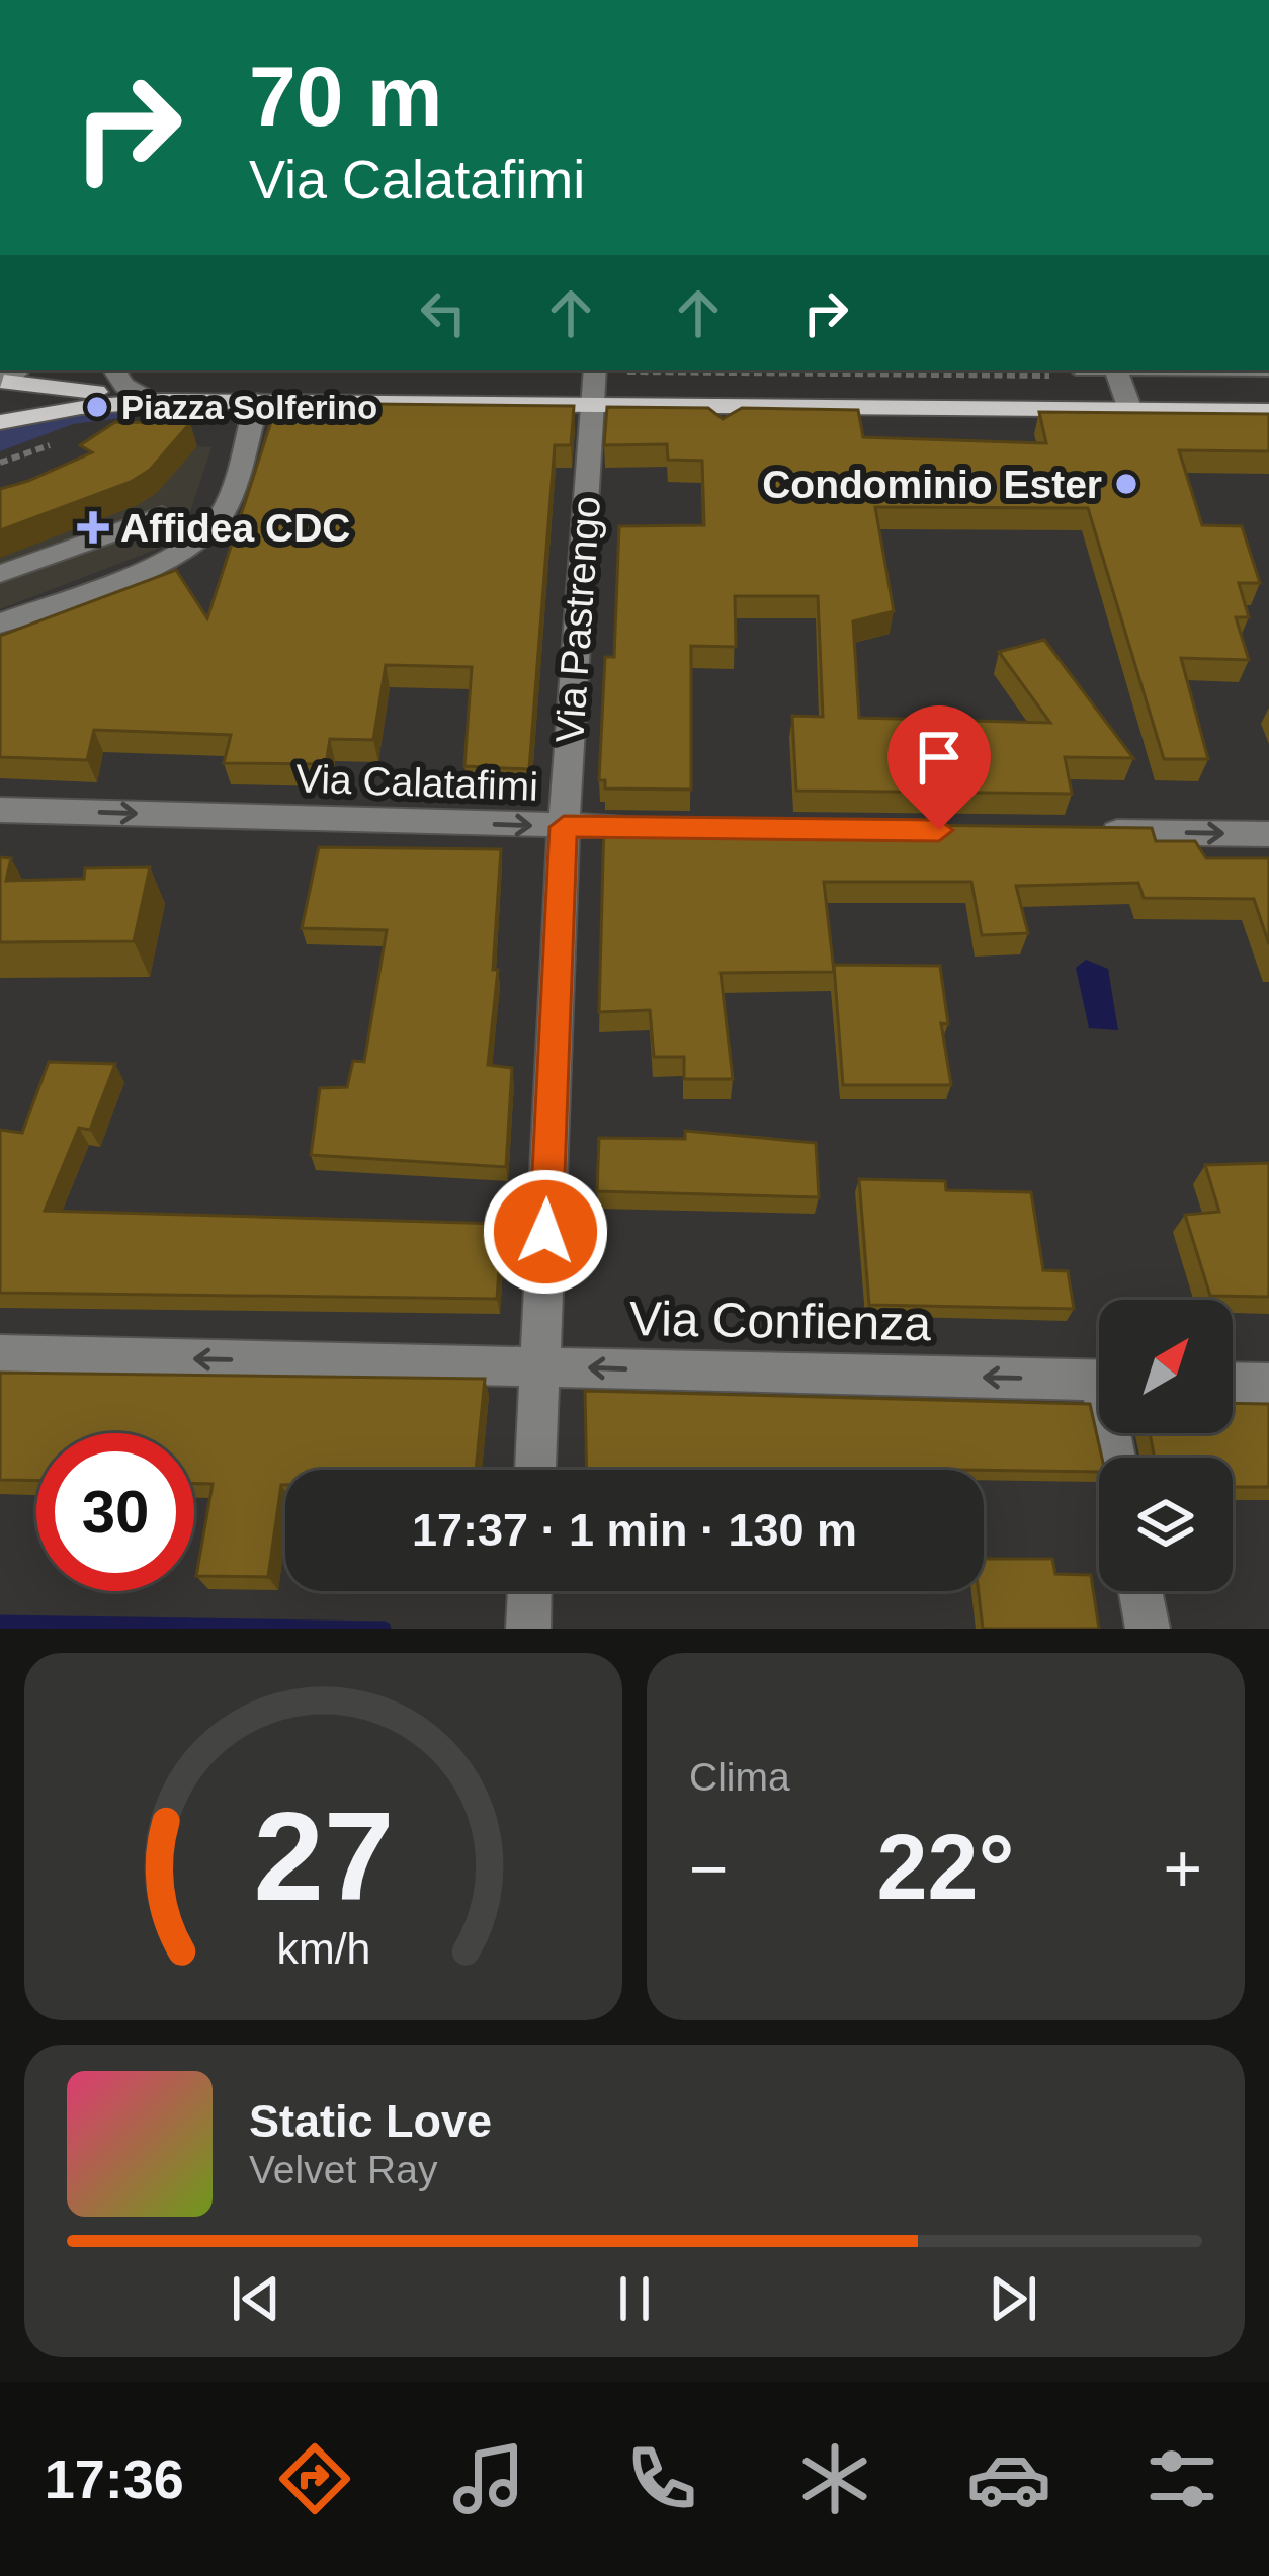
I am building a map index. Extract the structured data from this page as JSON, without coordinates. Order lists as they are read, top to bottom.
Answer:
{
  "streets": {
    "street": ["Via Pastrengo", "Via Calatafimi", "Via Confienza"]
  },
  "crossings": [
    ["Via Pastrengo", "Via Calatafimi"],
    ["Via Pastrengo", "Via Confienza"]
  ],
  "one_way": ["Via Confienza"],
  "places": {
    "other": ["Piazza Solferino", "Condominio Ester"],
    "health": ["Affidea CDC"]
  },
  "north": "top right",
  "page": {
    "turn": ["70 m", "Via Calatafimi"],
    "limit": "30",
    "trip": "17:37 · 1 min · 130 m",
    "tile": "Clima",
    "heat": ["−", "22°", "+"],
    "song": ["Static Love", "Velvet Ray"],
    "tabs": "17:36",
    "gauge": ["27", "km/h"]
  }
}
